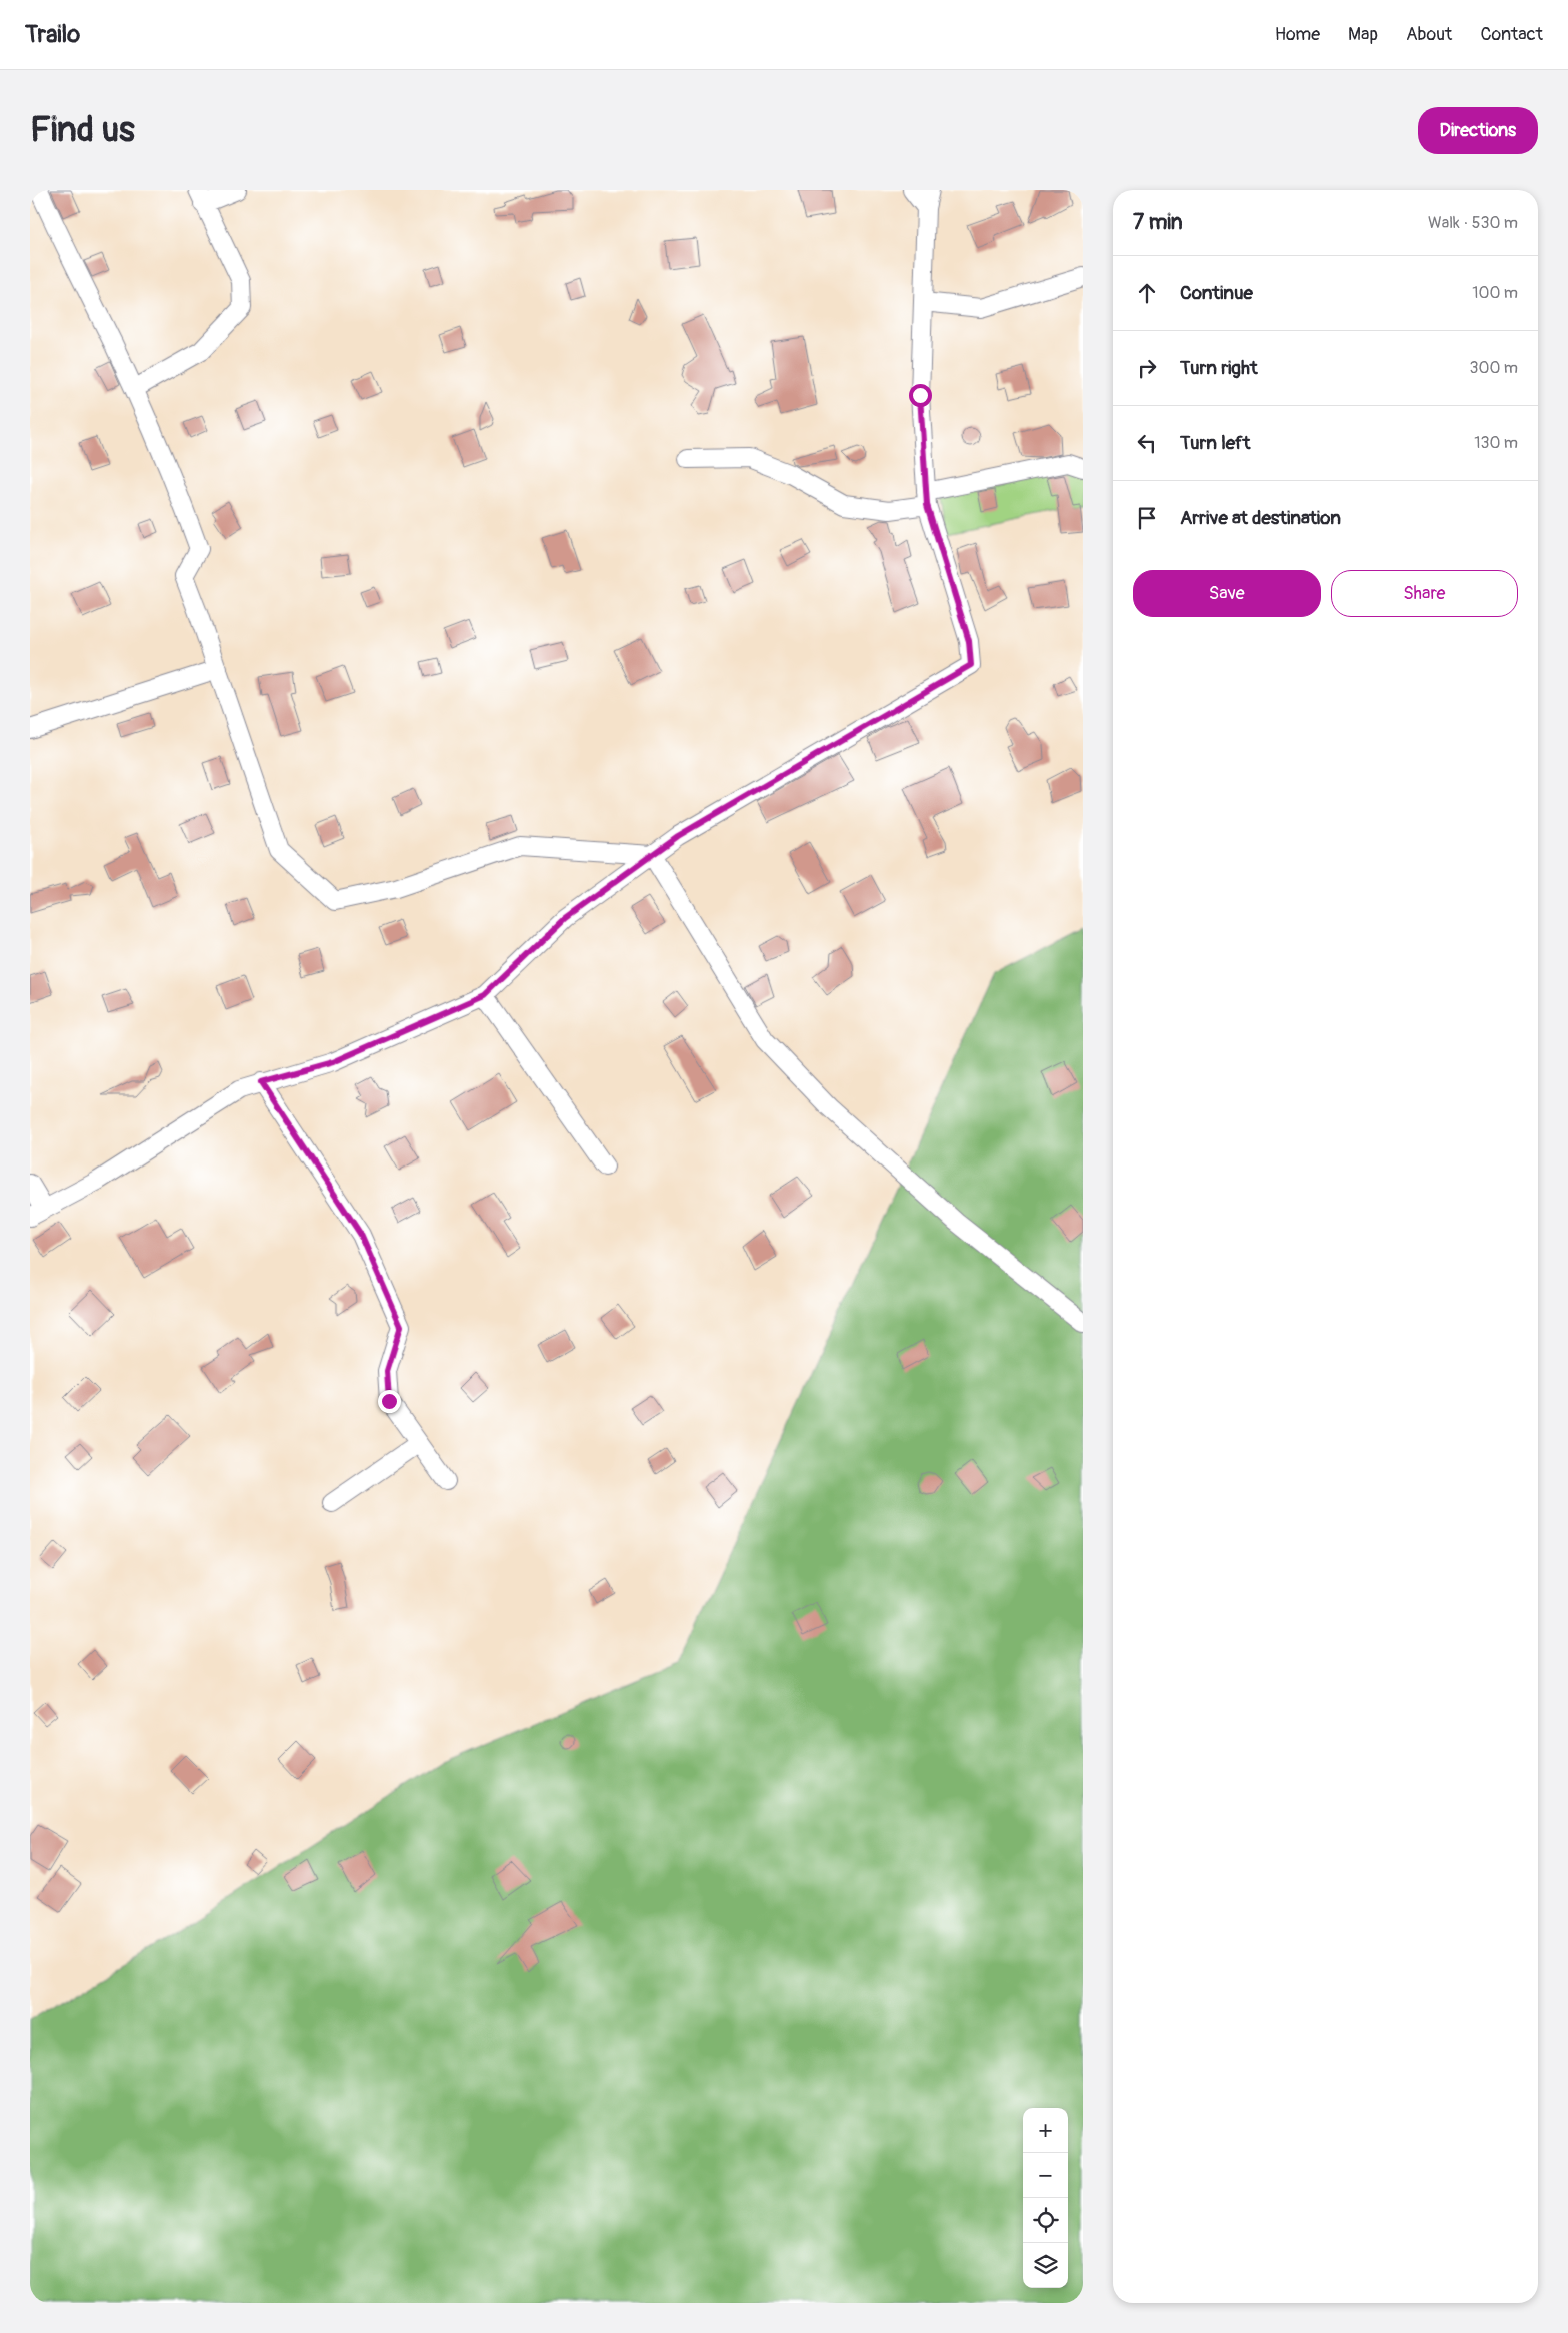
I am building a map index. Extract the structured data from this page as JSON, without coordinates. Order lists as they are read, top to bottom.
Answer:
{
  "page": {
    "header": "Trailo",
    "nav": [
      "Home",
      "Map",
      "About",
      "Contact"
    ],
    "buttons": [
      "Directions",
      ["Save", "Share"]
    ],
    "title": "Find us",
    "heading": ["7 min", "Walk · 530 m"],
    "list": [
      ["Continue", "100 m"],
      ["Turn right", "300 m"],
      ["Turn left", "130 m"],
      "Arrive at destination"
    ],
    "map_buttons": ["+", "−"]
  }
}
